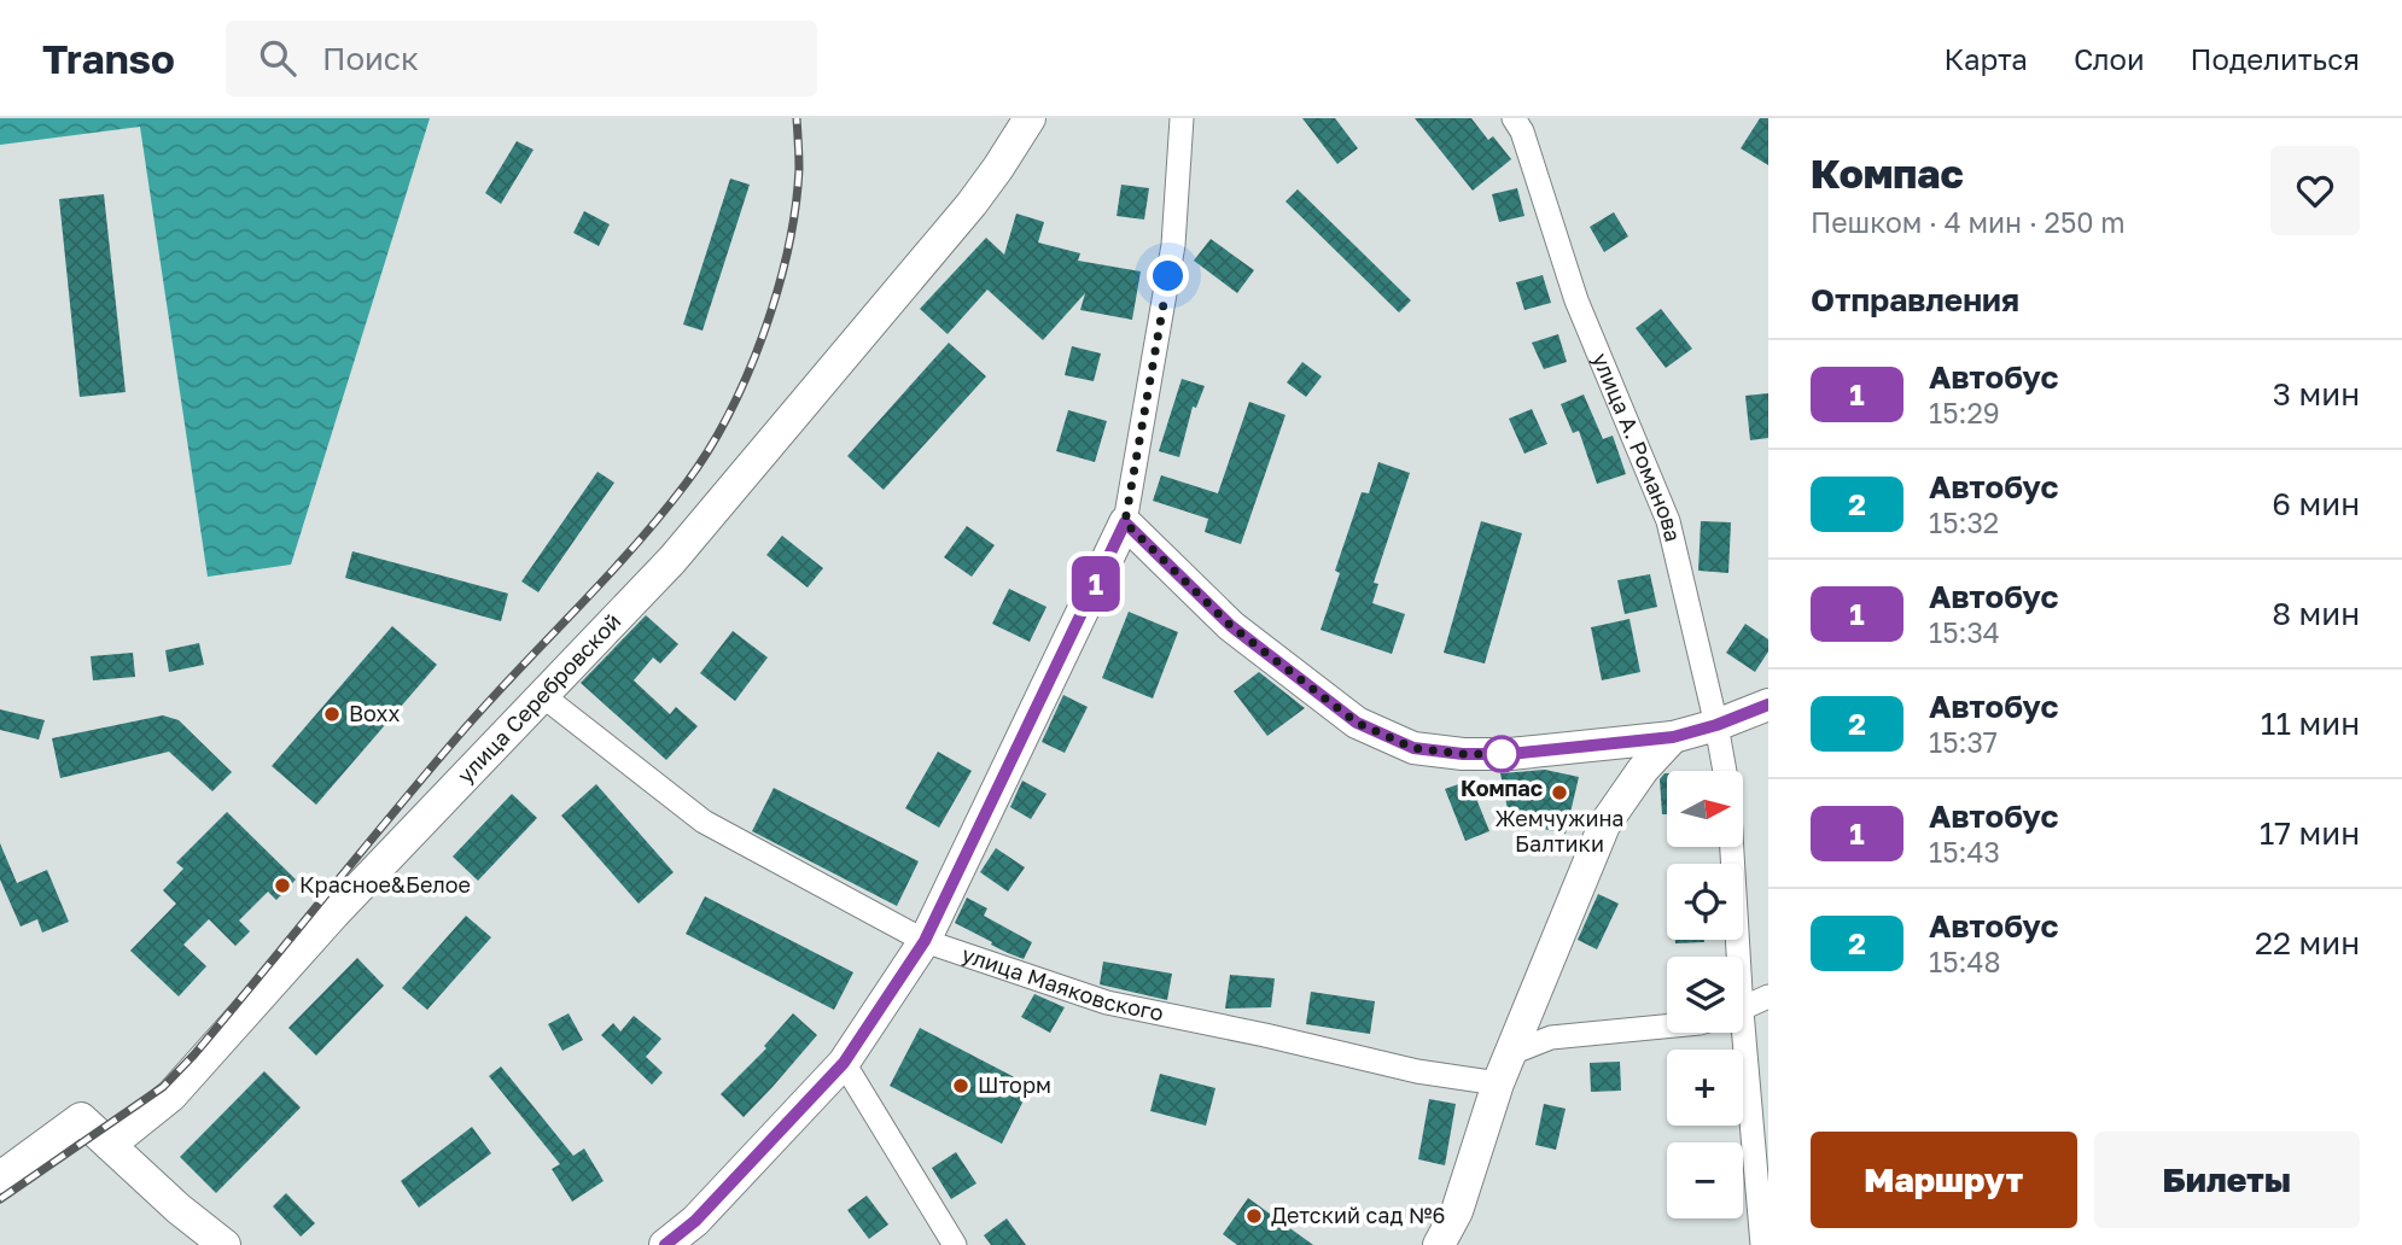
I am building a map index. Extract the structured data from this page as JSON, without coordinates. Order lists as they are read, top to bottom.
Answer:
{
  "streets": {
    "street": ["улица А. Романова", "улица Серебровской", "улица Маяковского"]
  },
  "crossings": [
    ["улица Серебровской", "улица Маяковского"]
  ],
  "places": [
    "Boxx",
    "Компас",
    "Жемчужина Балтики",
    "Красное&Белое",
    "Шторм",
    "Детский сад №6"
  ],
  "lines": ["bus line 1"],
  "north": "right",
  "page": {
    "header": "Transo",
    "search": "Поиск",
    "nav": ["Карта", "Слои", "Поделиться"],
    "on_map": "1",
    "heading": [
      ["Компас", "Пешком · 4 мин · 250 m"],
      "Отправления"
    ],
    "list": [
      {
        "mark": "1",
        "name": "Автобус",
        "note": "15:29",
        "value": "3 мин"
      },
      {
        "mark": "2",
        "name": "Автобус",
        "note": "15:32",
        "value": "6 мин"
      },
      {
        "mark": "1",
        "name": "Автобус",
        "note": "15:34",
        "value": "8 мин"
      },
      {
        "mark": "2",
        "name": "Автобус",
        "note": "15:37",
        "value": "11 мин"
      },
      {
        "mark": "1",
        "name": "Автобус",
        "note": "15:43",
        "value": "17 мин"
      },
      {
        "mark": "2",
        "name": "Автобус",
        "note": "15:48",
        "value": "22 мин"
      }
    ],
    "map_buttons": ["+", "−"],
    "buttons": ["Маршрут", "Билеты"]
  }
}
